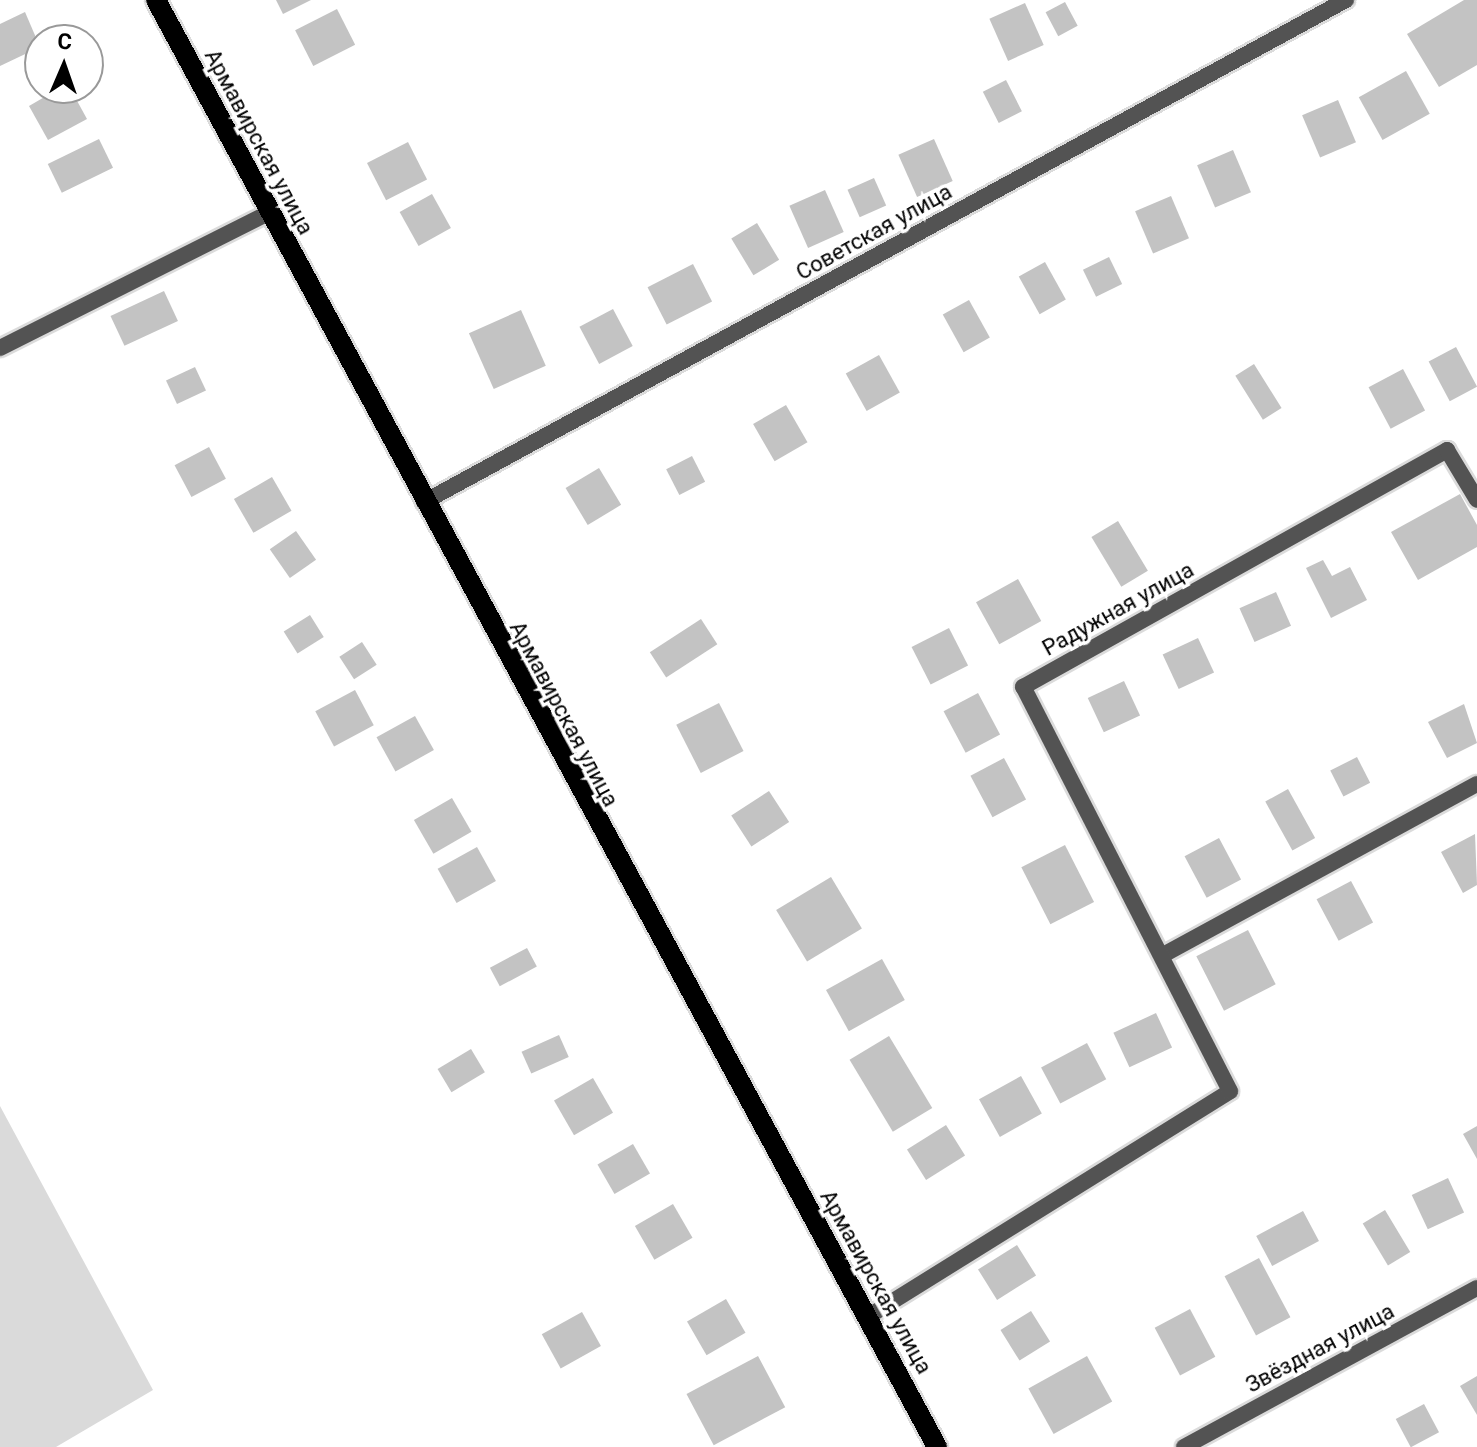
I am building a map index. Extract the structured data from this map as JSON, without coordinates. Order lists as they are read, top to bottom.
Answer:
{
  "streets": {
    "main road": ["Армавирская улица"],
    "street": ["Советская улица", "Радужная улица", "Звёздная улица"]
  },
  "crossings": [
    ["Армавирская улица", "Советская улица"],
    ["Армавирская улица", "Радужная улица"]
  ],
  "north": "top"
}
